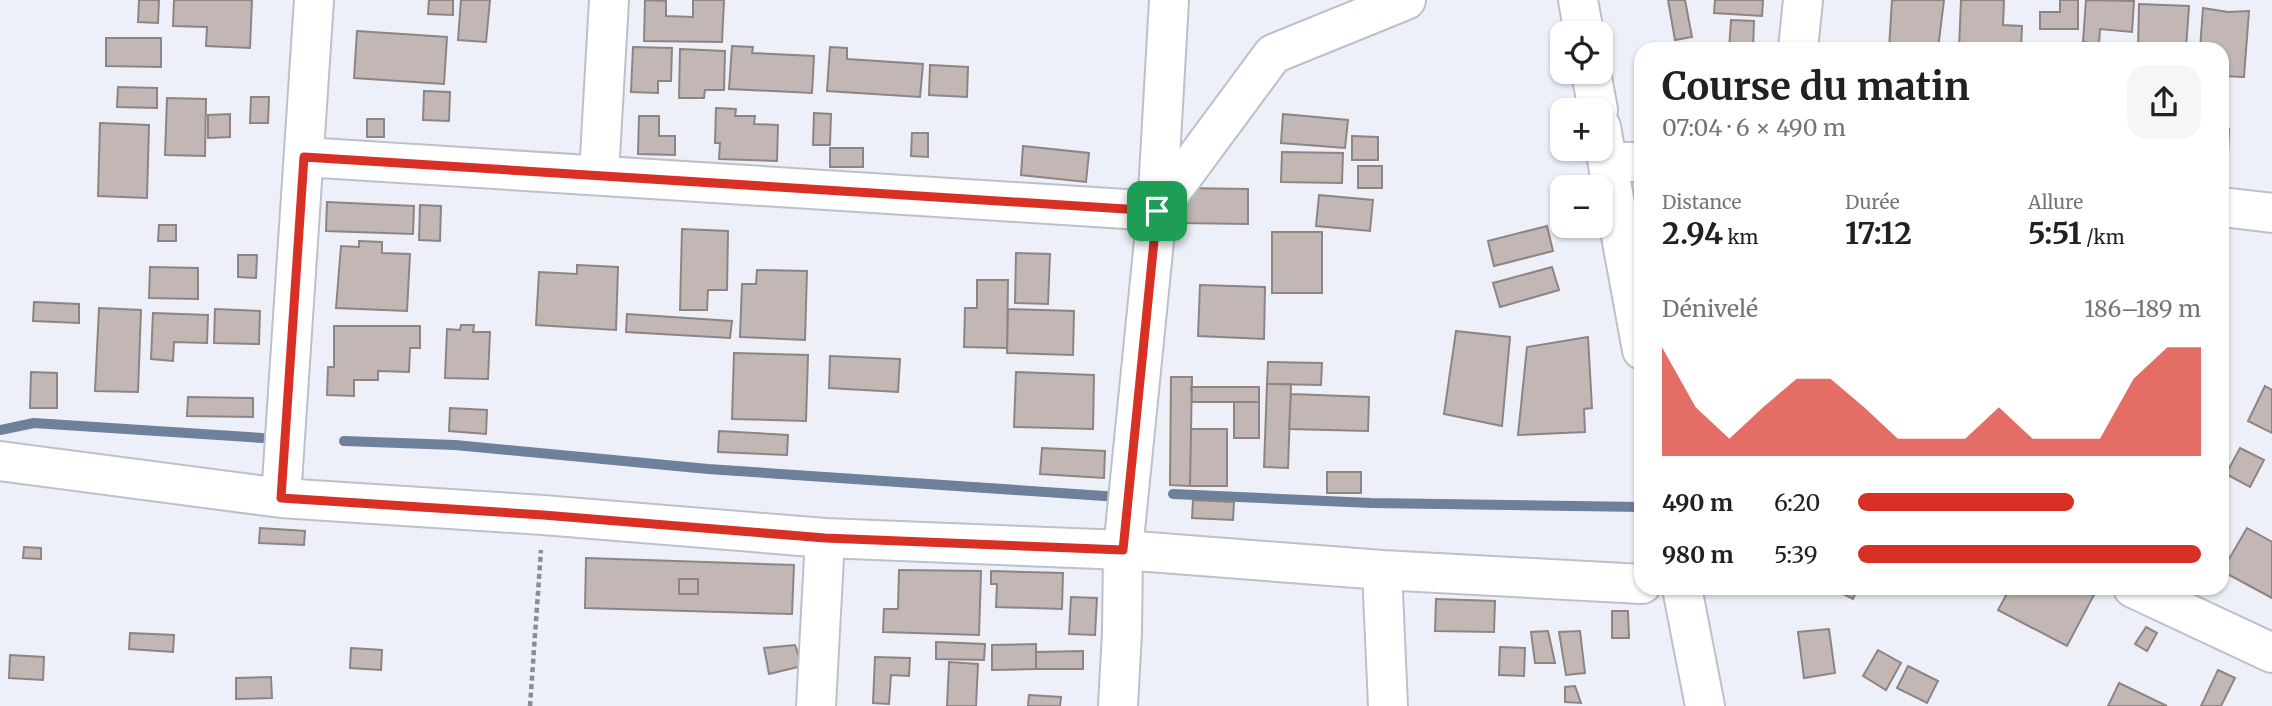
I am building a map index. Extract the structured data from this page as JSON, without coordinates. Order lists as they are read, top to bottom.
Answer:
{
  "page": {
    "map_buttons": ["+", "−"],
    "heading": ["Course du matin", "07:04 · 6 × 490 m"],
    "stats": [
      ["Distance", "2.94 km"],
      ["Durée", "17:12"],
      ["Allure", "5:51 /km"]
    ],
    "chart": ["Dénivelé", "186–189 m"],
    "list": [
      {
        "name": "490 m",
        "note": "6:20"
      },
      {
        "name": "980 m",
        "note": "5:39"
      }
    ]
  }
}
